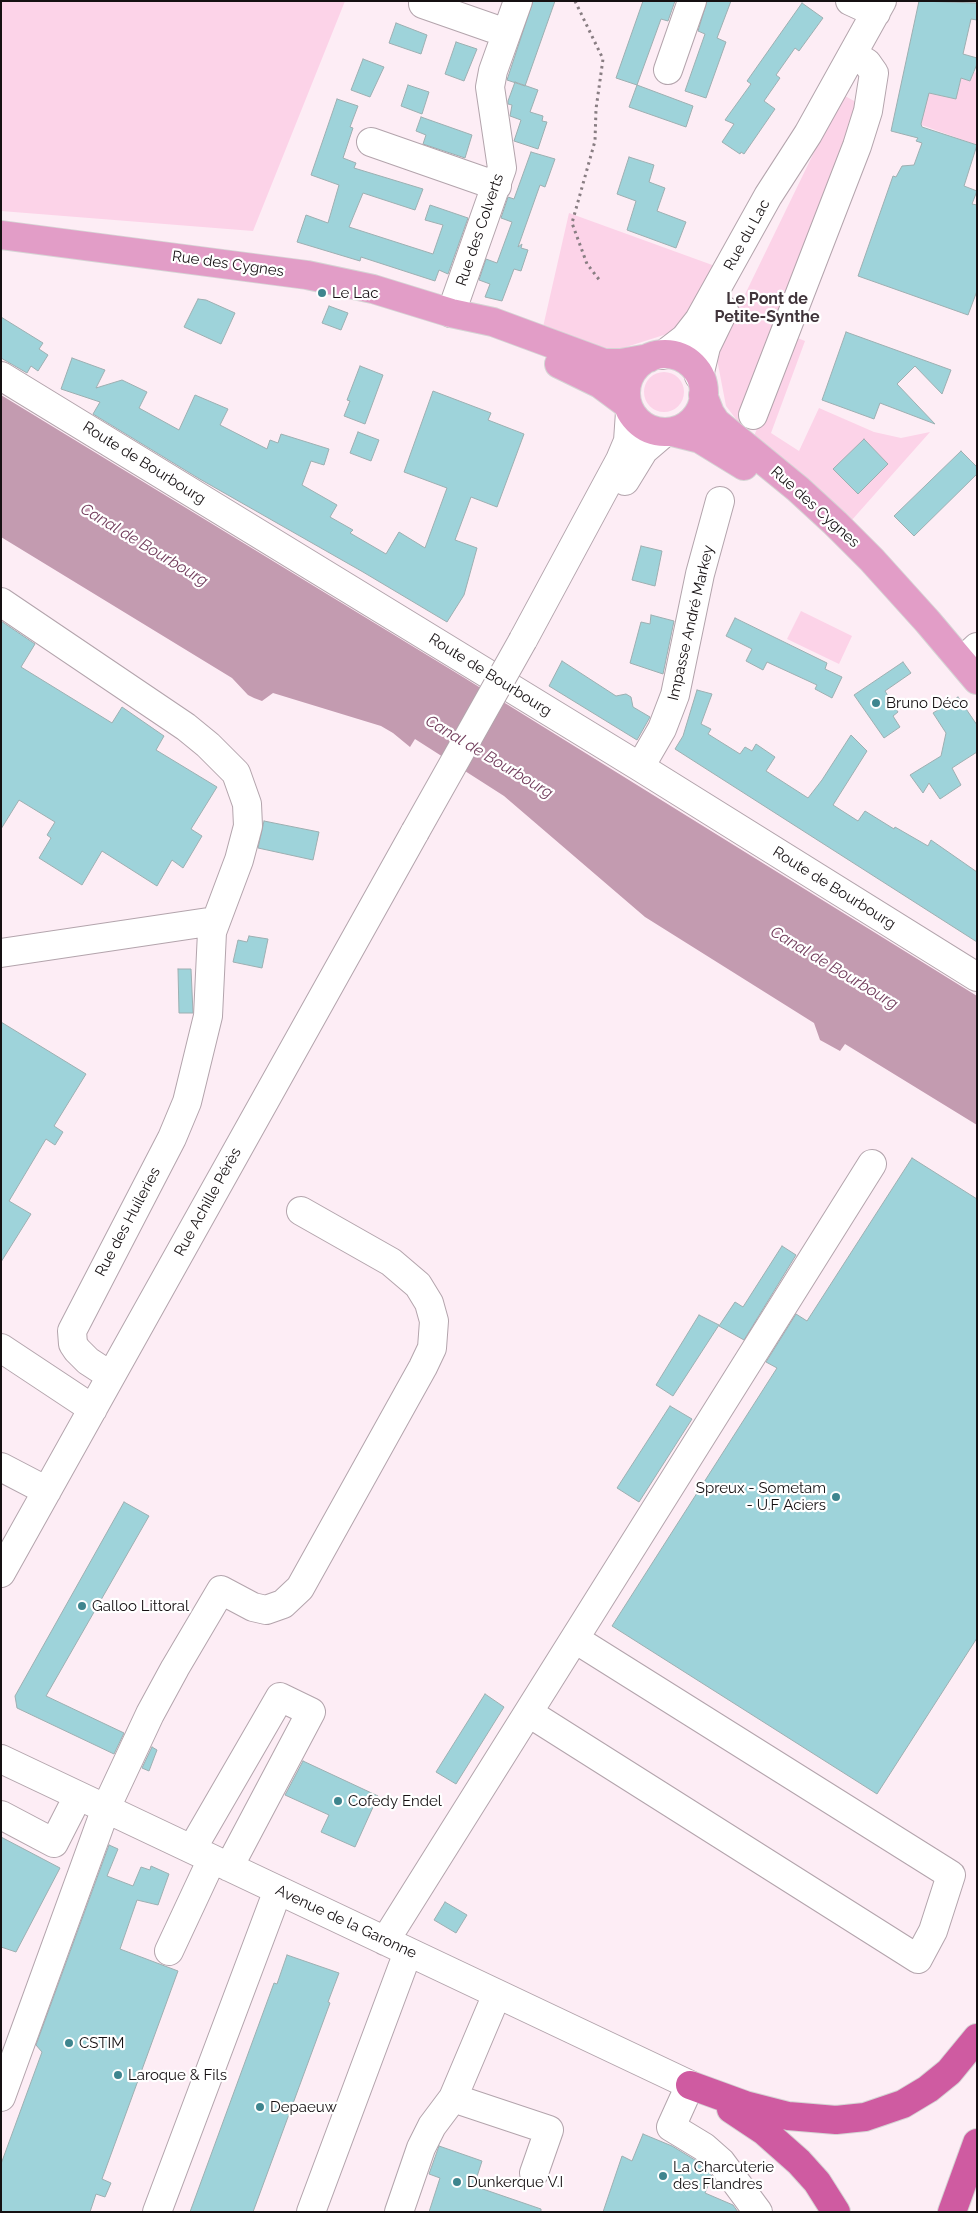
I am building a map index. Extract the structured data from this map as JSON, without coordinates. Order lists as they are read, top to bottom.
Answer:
{
  "streets": {
    "main road": ["Rue des Cygnes"],
    "street": [
      "Rue des Colverts",
      "Rue du Lac",
      "Route de Bourbourg",
      "Impasse André Markey",
      "Rue Achille Pérès",
      "Rue des Huileries",
      "Avenue de la Garonne"
    ]
  },
  "crossings": [
    ["Rue des Colverts", "Rue des Cygnes"],
    ["Rue du Lac", "Rue des Cygnes"],
    ["Route de Bourbourg", "Impasse André Markey"],
    ["Rue Achille Pérès", "Rue des Huileries"]
  ],
  "districts": ["Le Pont de Petite-Synthe"],
  "water": ["Canal de Bourbourg"],
  "places": [
    "Le Lac",
    "Bruno Déco",
    "Spreux - Sometam - U.F Aciers",
    "Galloo Littoral",
    "Cofedy Endel",
    "CSTIM",
    "Laroque & Fils",
    "Depaeuw",
    "La Charcuterie des Flandres",
    "Dunkerque V.I"
  ]
}
